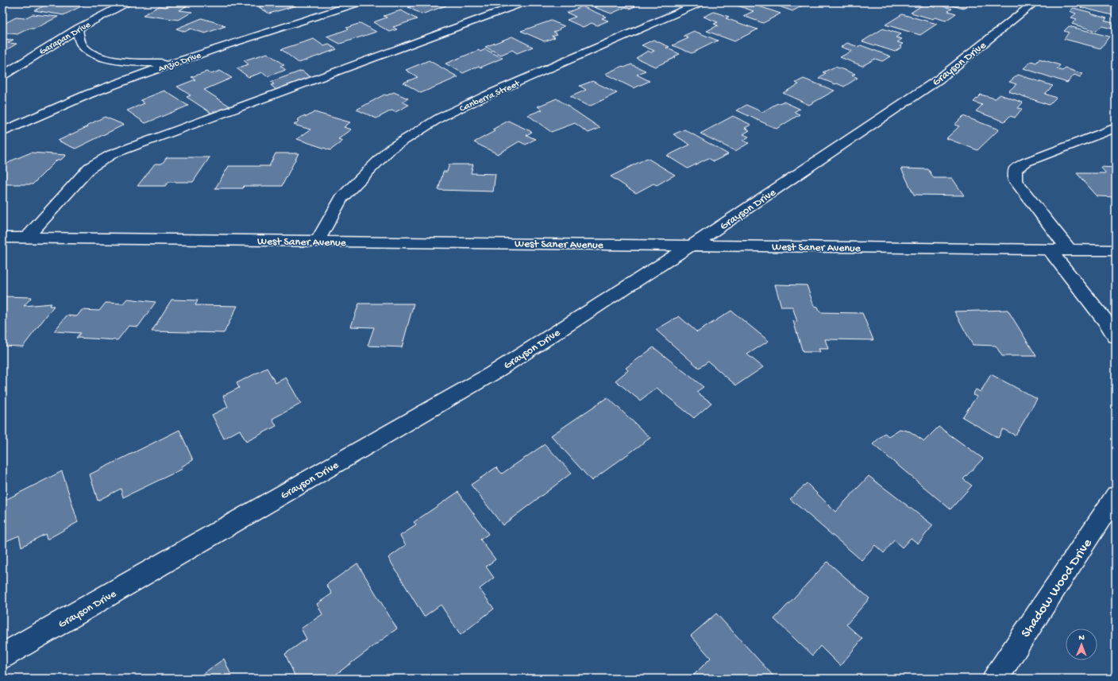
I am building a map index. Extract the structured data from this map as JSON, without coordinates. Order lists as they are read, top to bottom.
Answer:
{
  "streets": {
    "street": [
      "Garapan Drive",
      "Anzio Drive",
      "Grayson Drive",
      "Canberra Street",
      "West Saner Avenue",
      "Shadow Wood Drive"
    ]
  },
  "crossings": [
    ["Grayson Drive", "West Saner Avenue"],
    ["Canberra Street", "West Saner Avenue"]
  ],
  "north": "top"
}
